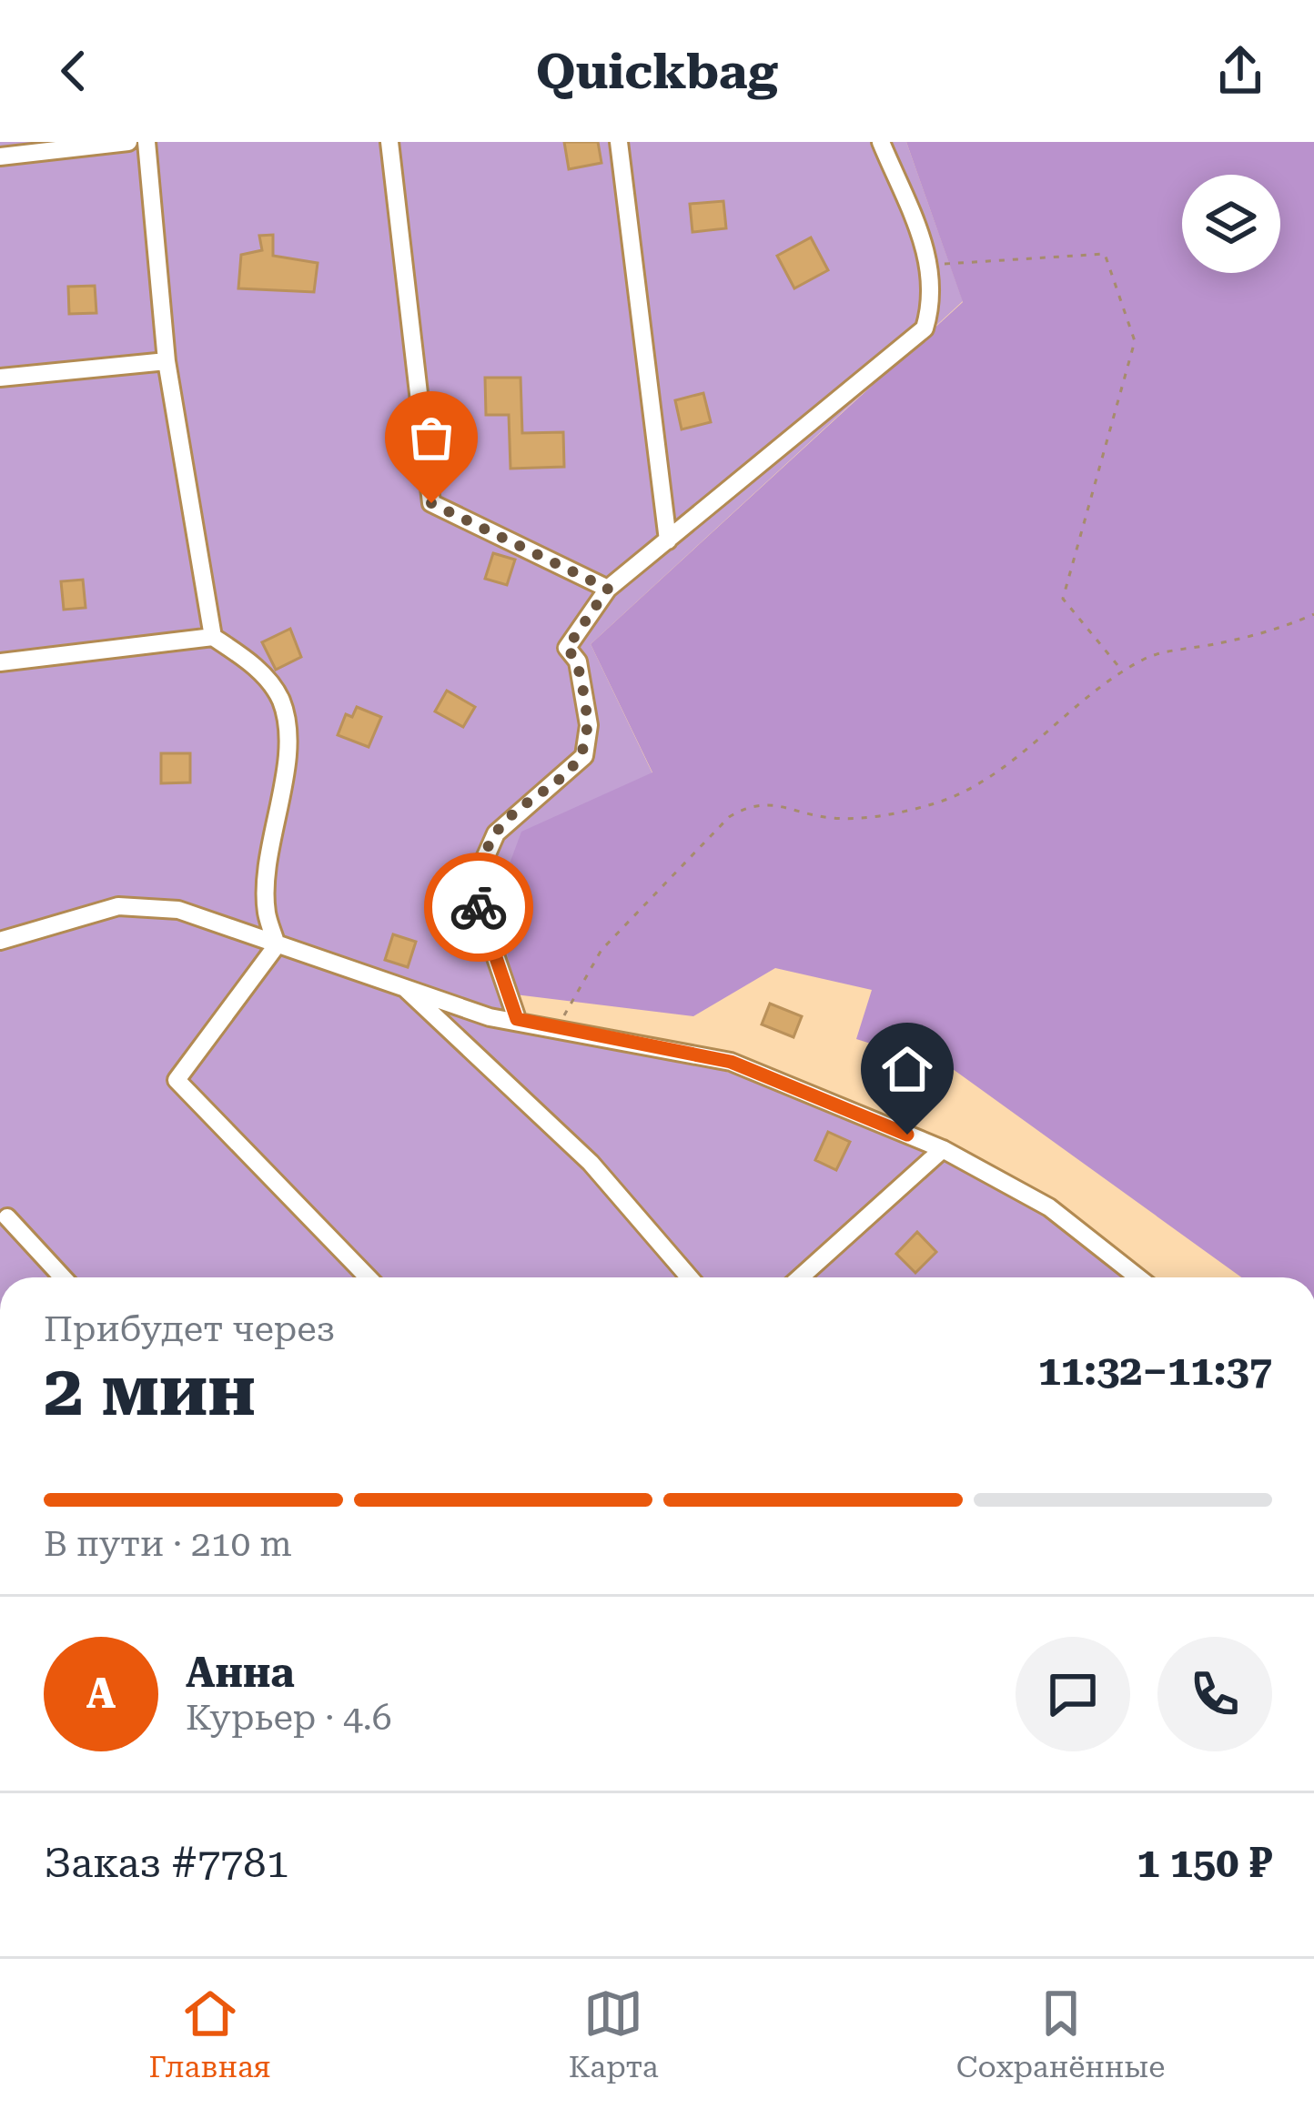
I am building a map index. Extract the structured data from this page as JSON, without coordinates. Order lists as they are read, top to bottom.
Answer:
{
  "page": {
    "header": "Quickbag",
    "heading": ["2 мин", "Прибудет через", "11:32–11:37"],
    "panel": [
      "Анна",
      "Курьер · 4.6",
      "Заказ #7781",
      "1 150 ₽"
    ],
    "bar": "В пути · 210 m",
    "round": "А",
    "tabs": ["Главная", "Карта", "Сохранённые"]
  }
}
